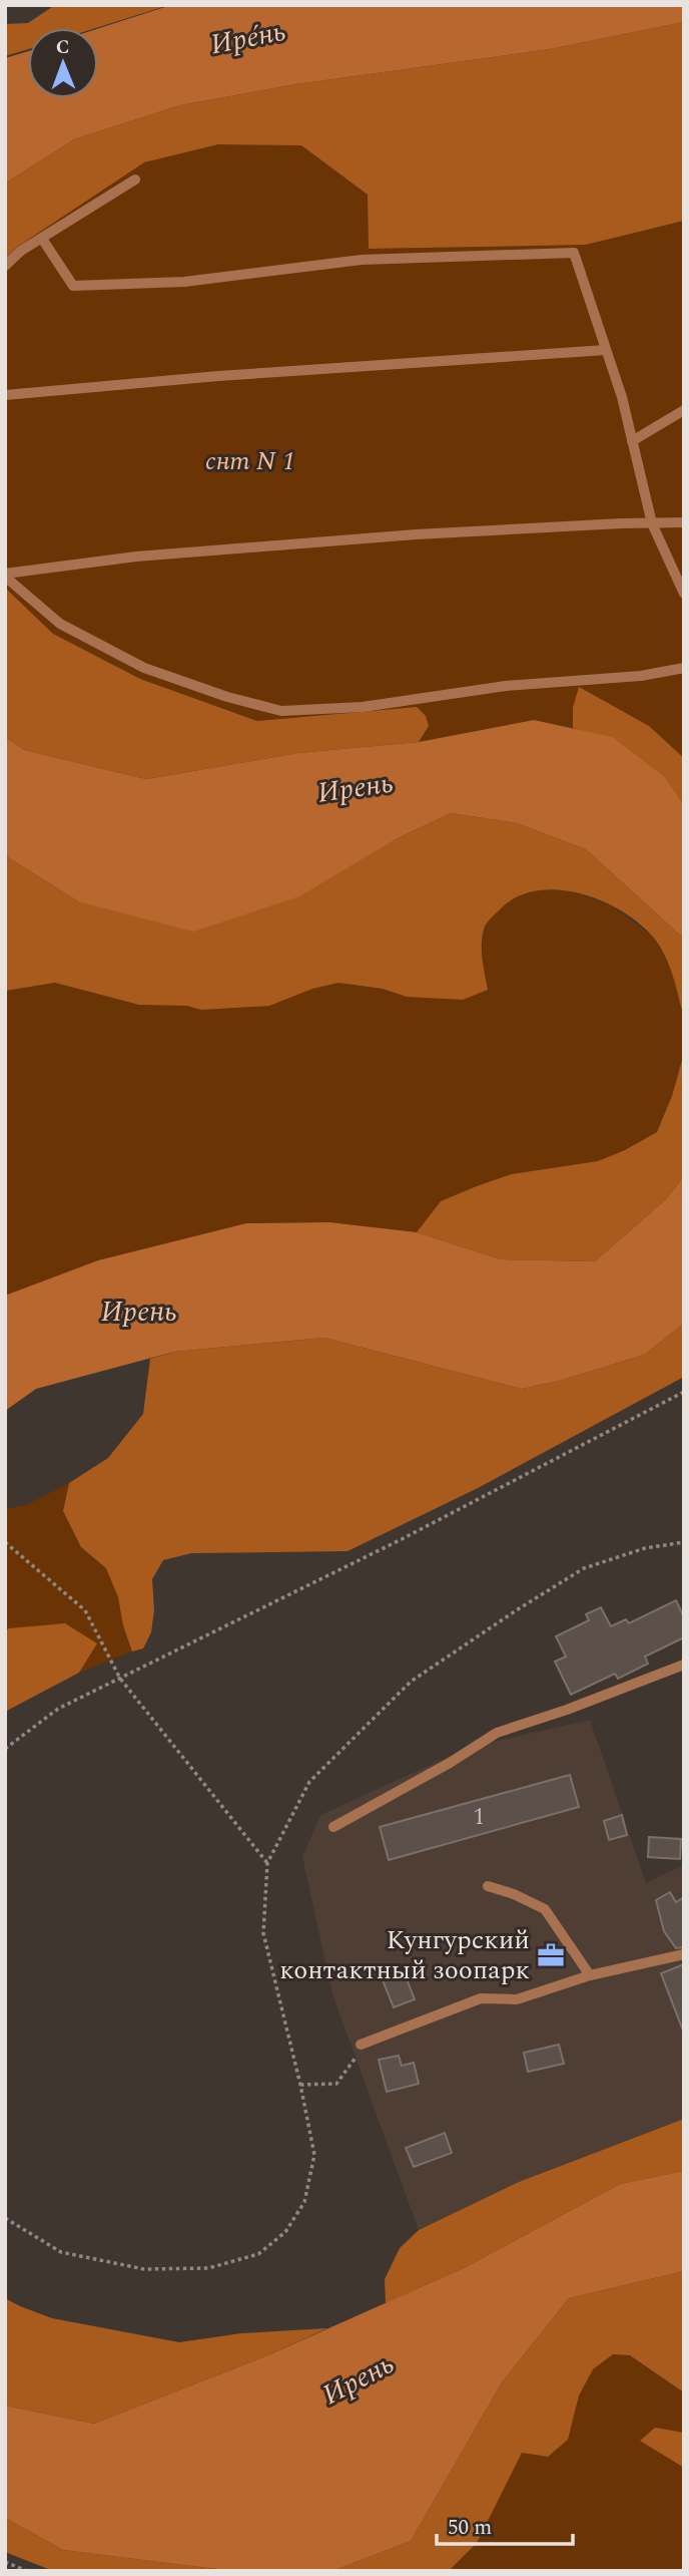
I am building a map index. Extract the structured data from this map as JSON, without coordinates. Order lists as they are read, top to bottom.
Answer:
{
  "water": ["Ире́нь", "Ирень"],
  "parks": ["снт N 1"],
  "places": {
    "office": ["Кунгурский контактный зоопарк"]
  },
  "house_numbers": ["1"],
  "scale_bar": "50 m",
  "north": "top"
}
